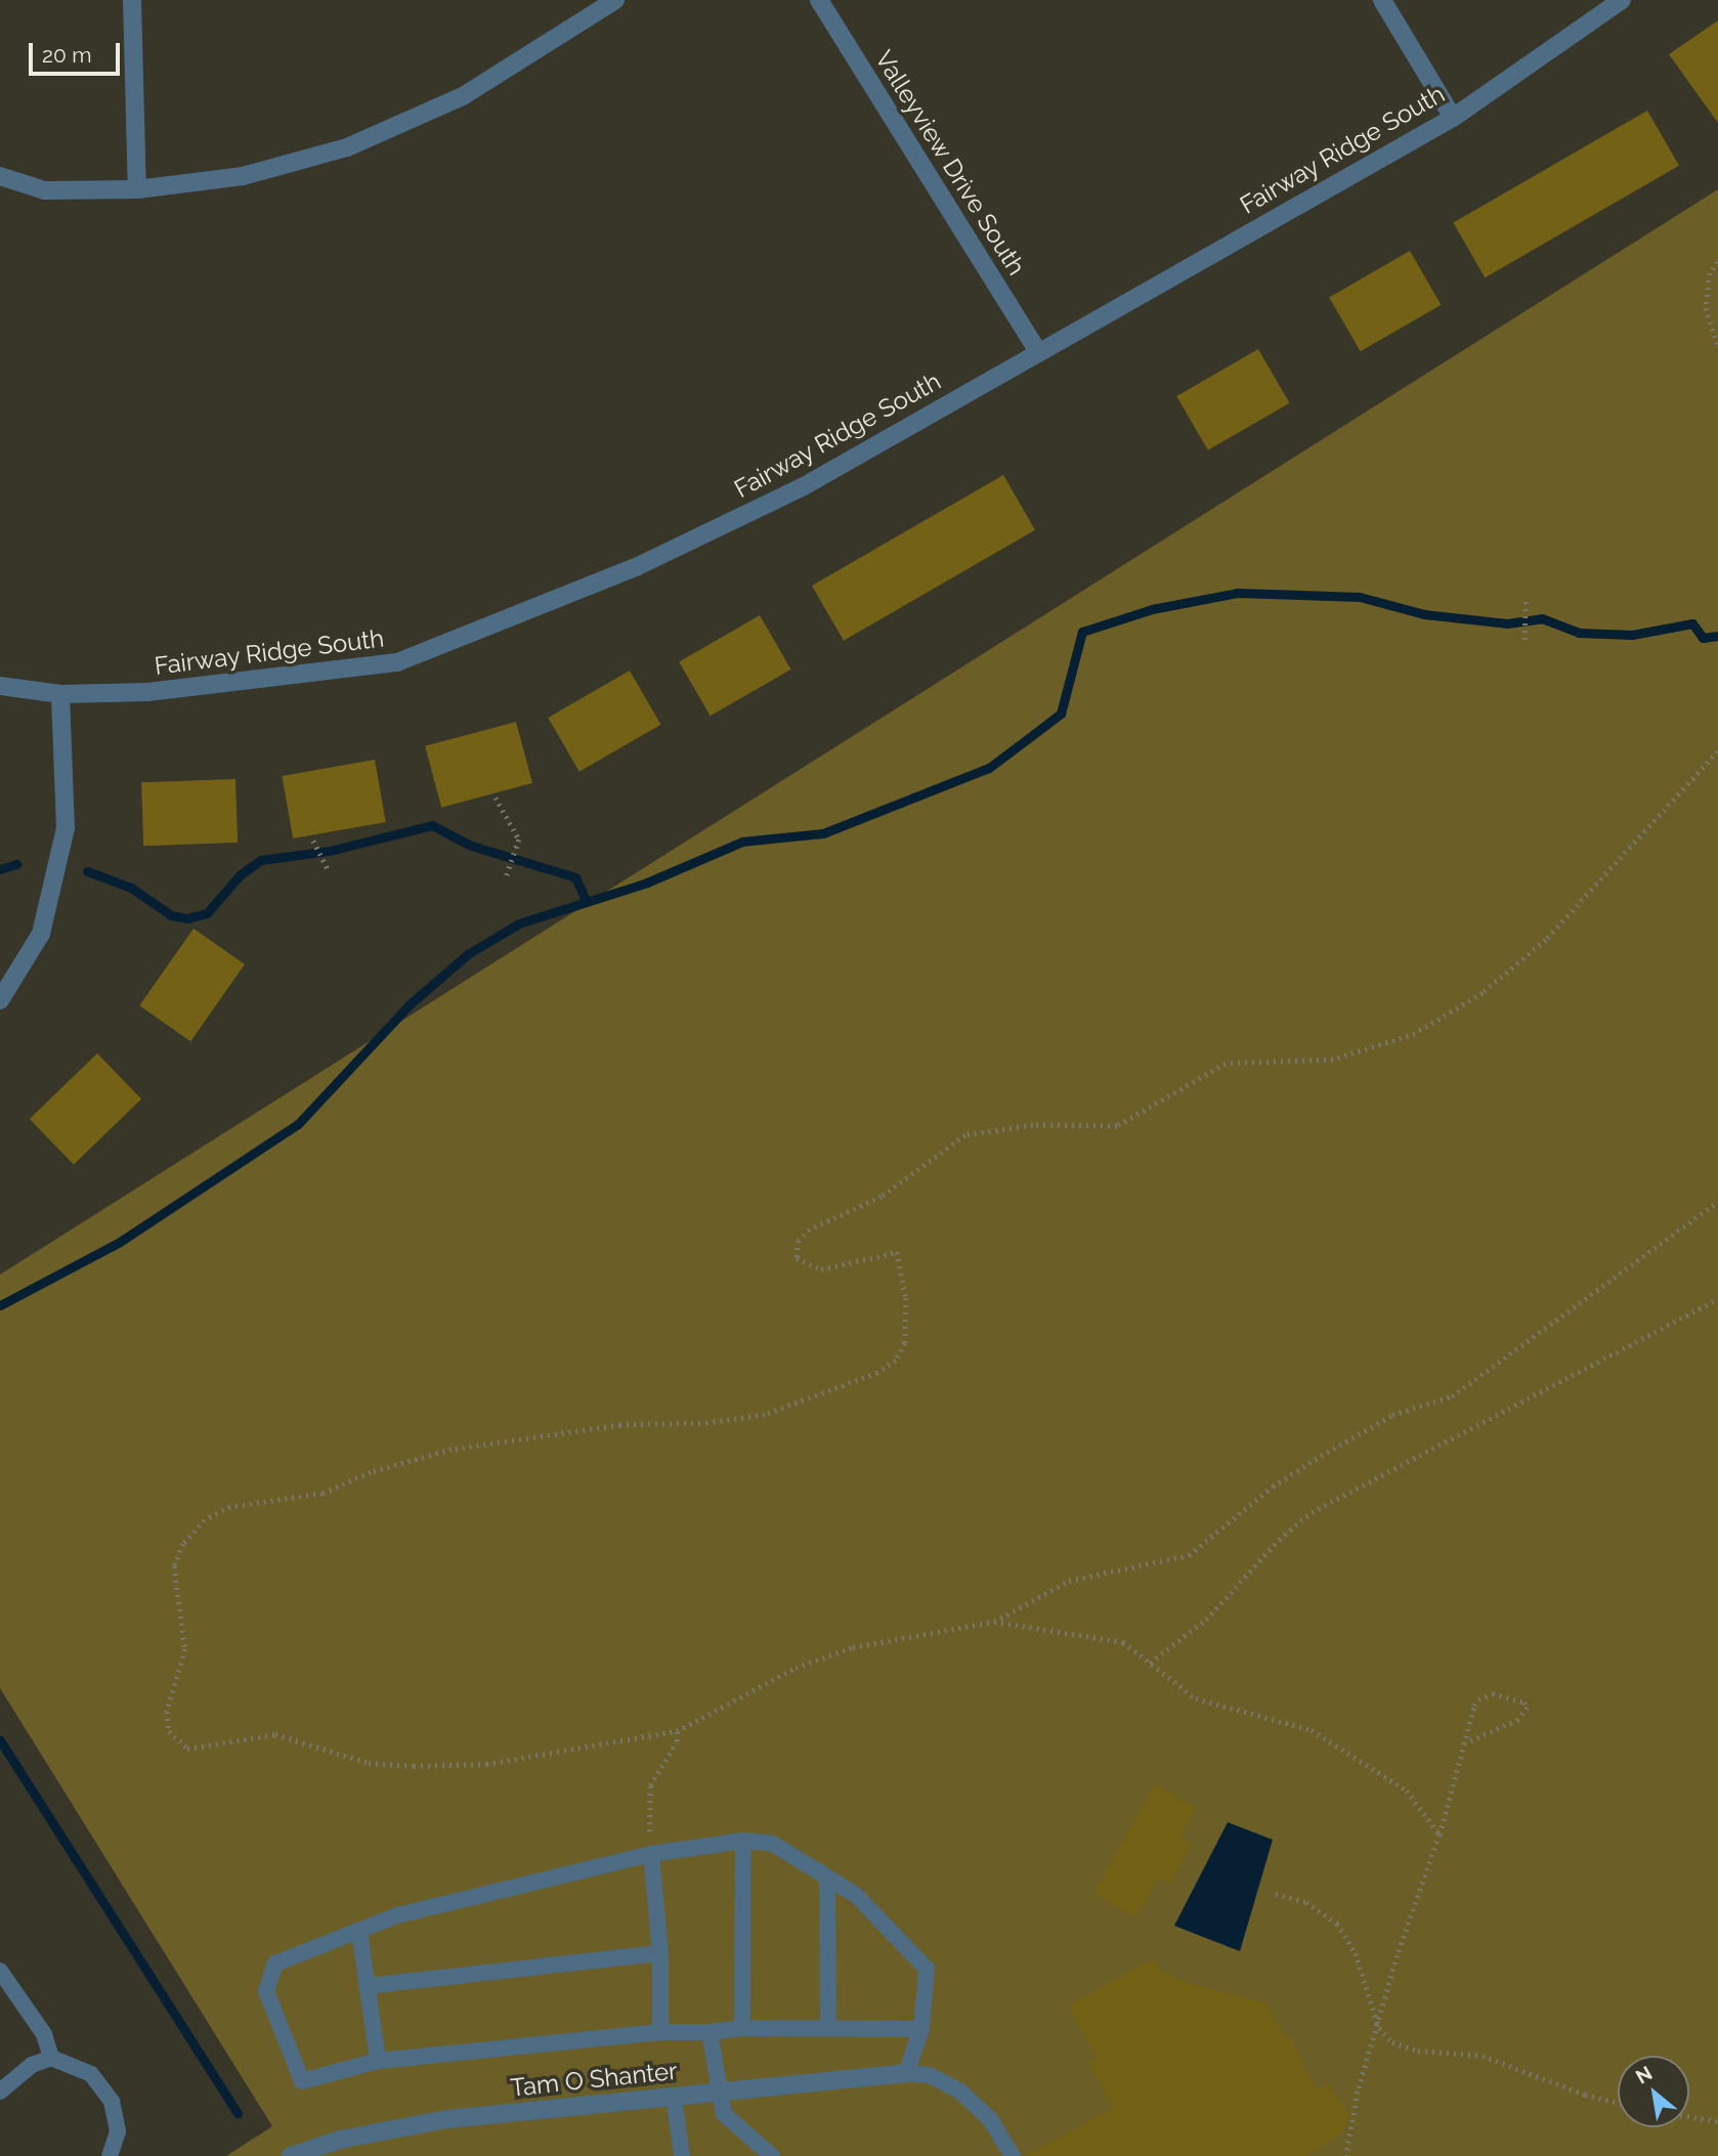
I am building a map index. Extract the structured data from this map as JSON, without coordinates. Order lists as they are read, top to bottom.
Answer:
{
  "streets": {
    "street": ["Fairway Ridge South", "Valleyview Drive South", "Tam O Shanter"]
  },
  "crossings": [
    ["Fairway Ridge South", "Valleyview Drive South"]
  ],
  "scale_bar": "20 m",
  "north": "top left"
}
